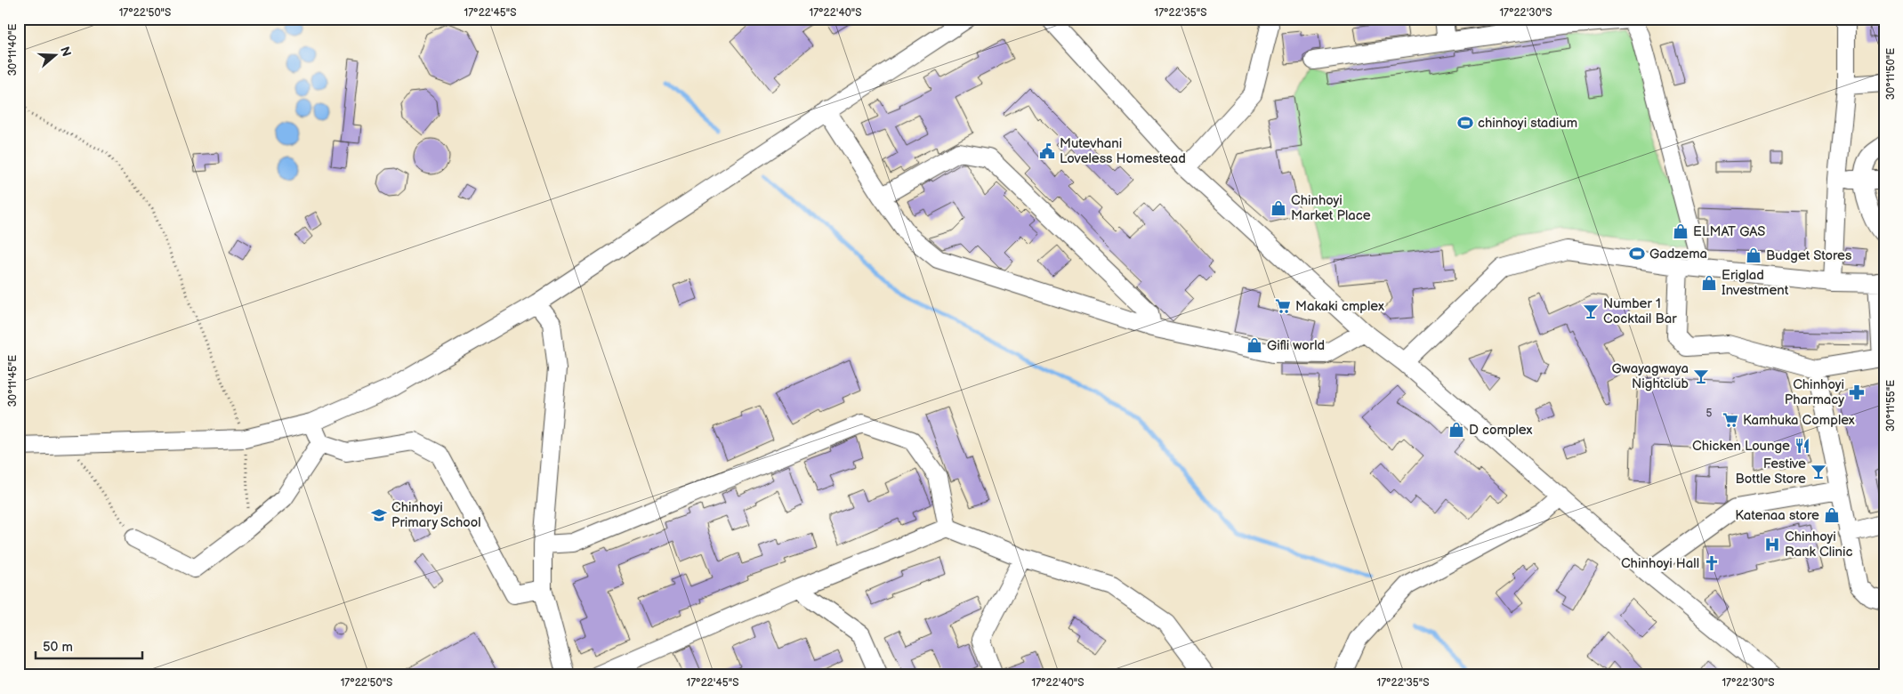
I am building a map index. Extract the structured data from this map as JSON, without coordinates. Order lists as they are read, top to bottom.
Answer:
{
  "places": {
    "sports": ["chinhoyi stadium", "Gadzema"],
    "public building": ["Mutevhani Loveless Homestead"],
    "shop": [
      "Chinhoyi Market Place",
      "ELMAT GAS",
      "Budget Stores",
      "Eriglad Investment",
      "Gifli world",
      "D complex",
      "Katenaa store"
    ],
    "supermarket": ["Makaki cmplex", "Kamhuka Complex"],
    "bar": ["Number 1 Cocktail Bar", "Gwayagwaya Nightclub", "Festive Bottle Store"],
    "pharmacy": ["Chinhoyi Pharmacy"],
    "restaurant": ["Chicken Lounge"],
    "school or university": ["Chinhoyi Primary School"],
    "hospital": ["Chinhoyi Rank Clinic"],
    "church": ["Chinhoyi Hall"]
  },
  "house_numbers": ["5"],
  "scale_bar": "50 m",
  "north": "right",
  "coordinates": [
    "17°22'50\"S",
    "17°22'45\"S",
    "17°22'40\"S",
    "17°22'35\"S",
    "17°22'30\"S",
    "30°11'40\"E",
    "30°11'50\"E",
    "30°11'45\"E",
    "30°11'55\"E"
  ]
}
